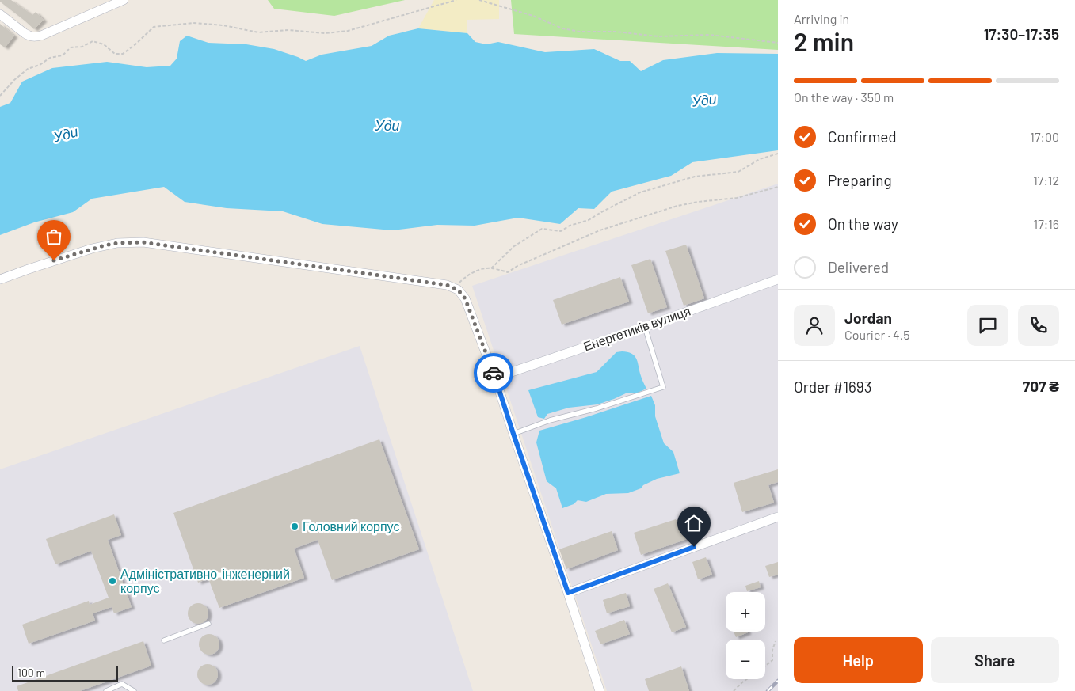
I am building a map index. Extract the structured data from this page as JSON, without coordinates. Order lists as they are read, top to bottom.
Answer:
{
  "streets": {
    "street": ["Енергетиків вулиця"]
  },
  "water": ["Уди"],
  "places": ["Головний корпус", "Адміністративно-інженерний корпус"],
  "scale_bar": "100 m",
  "page": {
    "heading": ["2 min", "Arriving in", "17:30–17:35"],
    "panel": [
      "Jordan",
      "Courier · 4.5",
      "Order #1693",
      "707 ₴"
    ],
    "bar": "On the way · 350 m",
    "list": [
      ["Confirmed", "17:00"],
      ["Preparing", "17:12"],
      ["On the way", "17:16"],
      "Delivered"
    ],
    "map_buttons": ["+", "−"],
    "buttons": ["Help", "Share"],
    "scale": "100 m"
  }
}
